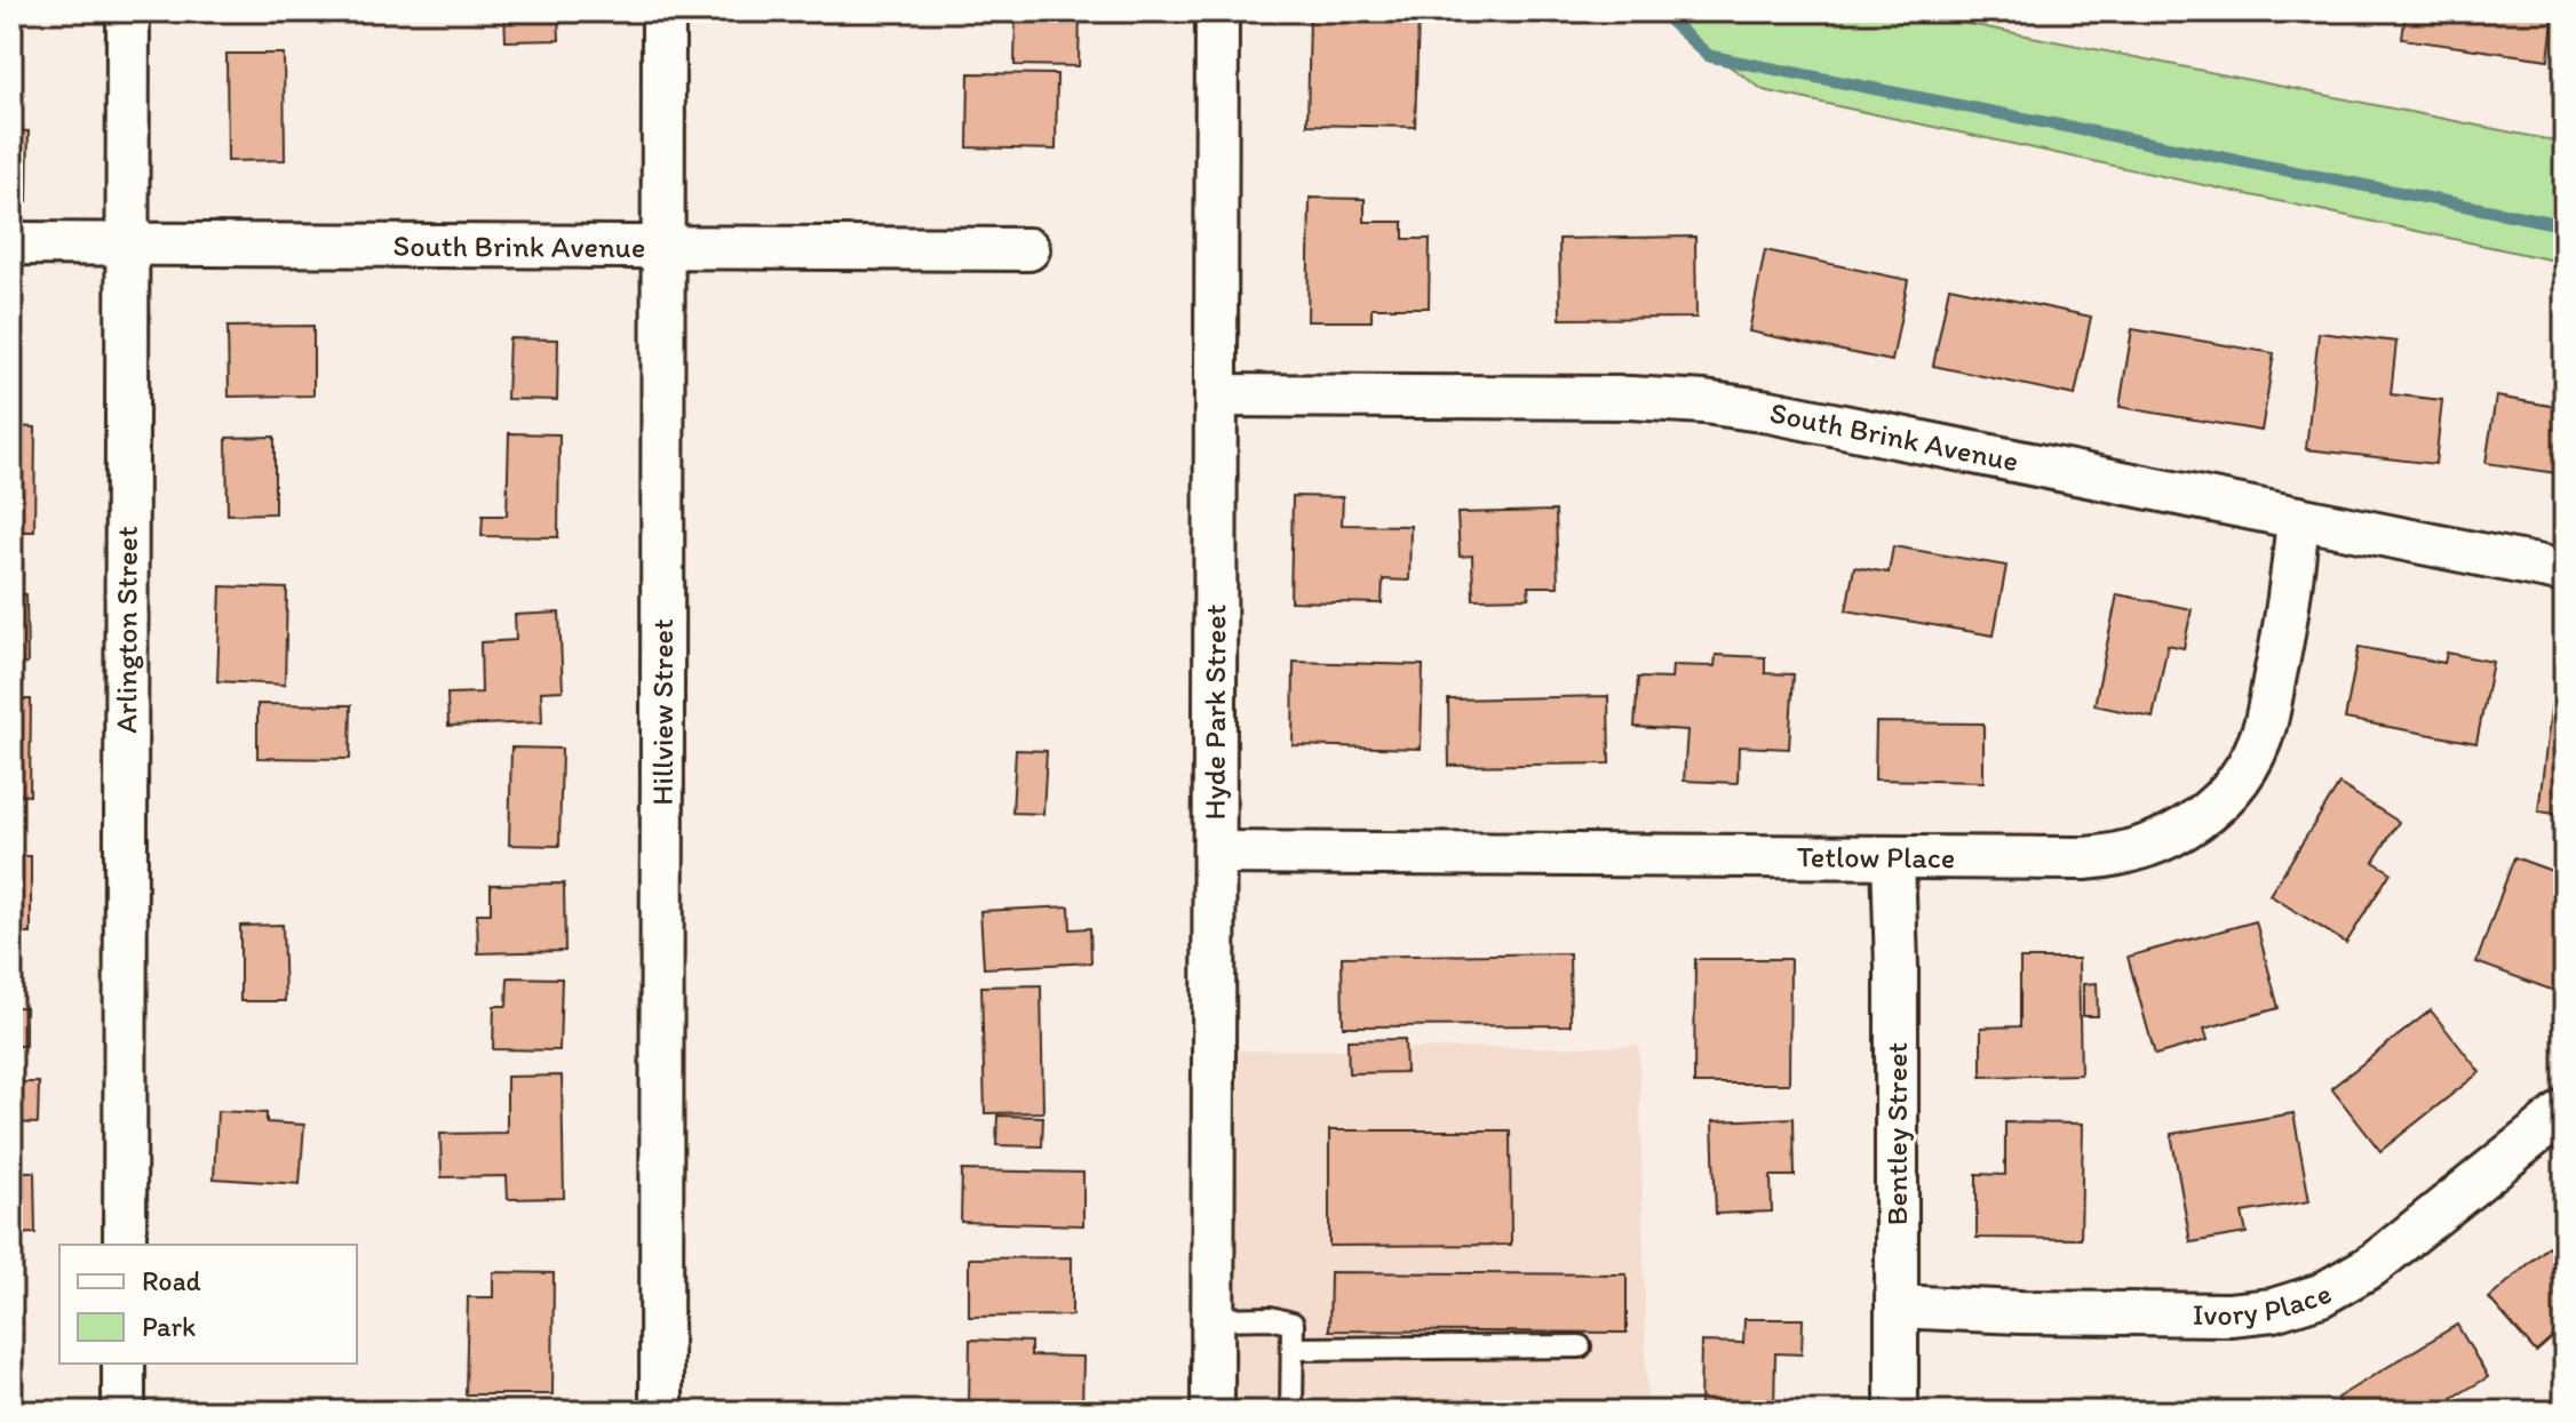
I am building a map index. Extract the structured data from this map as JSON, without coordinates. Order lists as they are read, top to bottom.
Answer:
{
  "streets": {
    "street": [
      "South Brink Avenue",
      "Arlington Street",
      "Hillview Street",
      "Hyde Park Street",
      "Tetlow Place",
      "Bentley Street",
      "Ivory Place"
    ]
  },
  "crossings": [
    ["South Brink Avenue", "Arlington Street"],
    ["South Brink Avenue", "Hillview Street"],
    ["South Brink Avenue", "Hyde Park Street"],
    ["South Brink Avenue", "Tetlow Place"],
    ["Hyde Park Street", "Tetlow Place"],
    ["Tetlow Place", "Bentley Street"],
    ["Bentley Street", "Ivory Place"]
  ],
  "legend": ["Road", "Park"]
}
